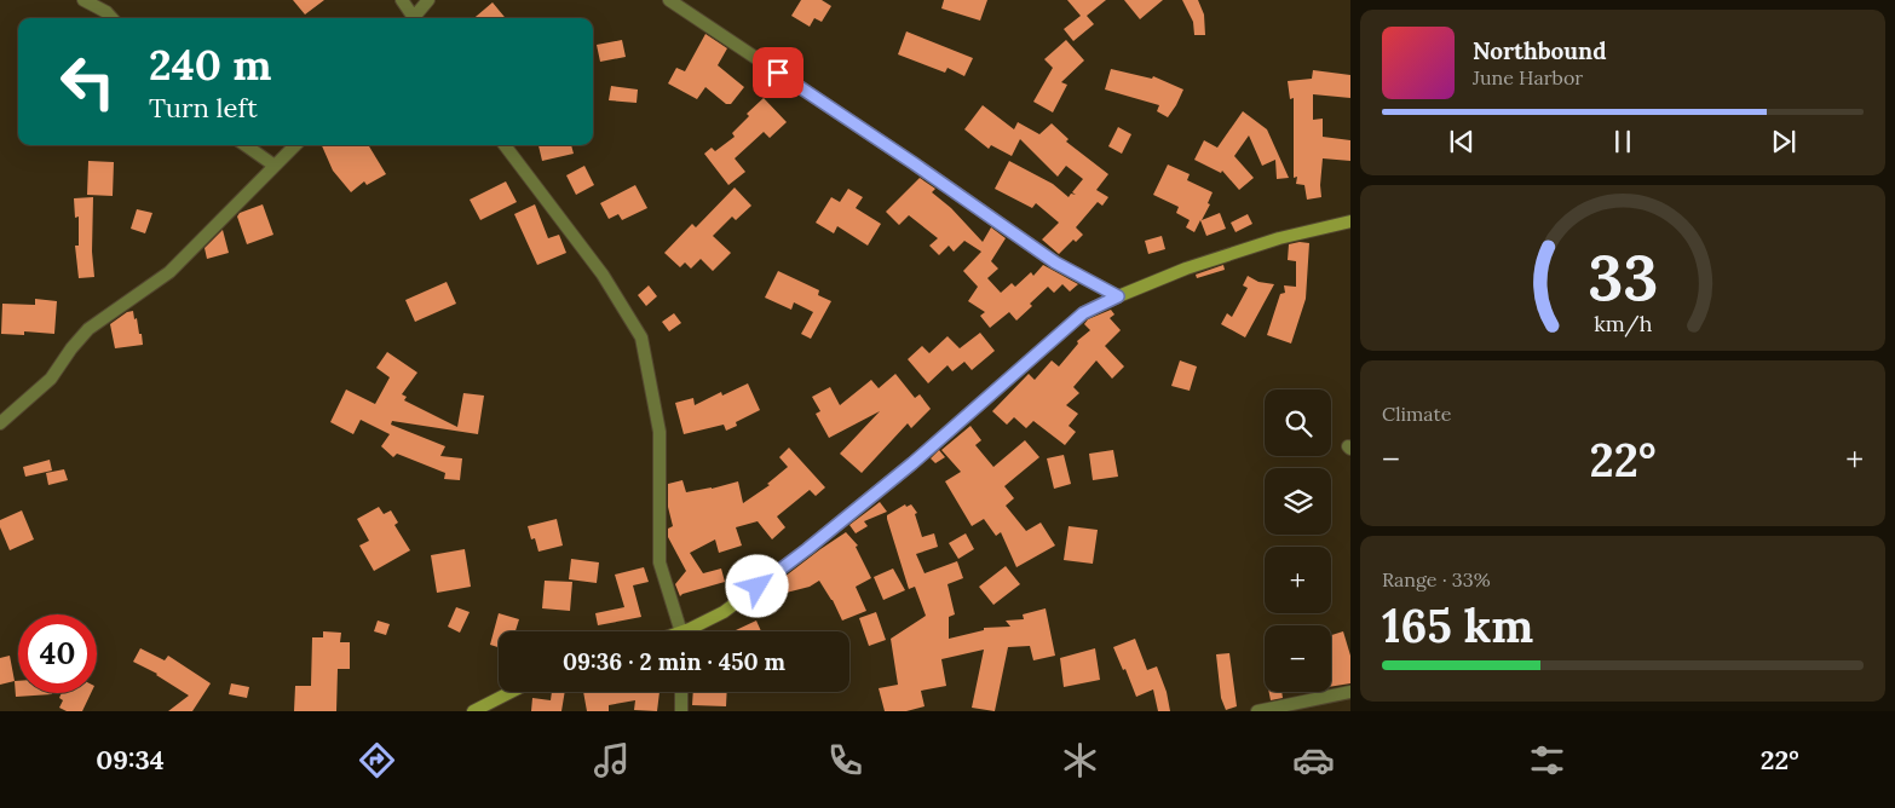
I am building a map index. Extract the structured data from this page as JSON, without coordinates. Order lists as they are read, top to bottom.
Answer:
{
  "page": {
    "turn": ["240 m", "Turn left"],
    "song": ["Northbound", "June Harbor"],
    "tile": [
      "Climate",
      ["Range · 33%", "165 km"]
    ],
    "map_buttons": ["+", "−"],
    "heat": ["−", "22°", "+"],
    "limit": "40",
    "trip": "09:36 · 2 min · 450 m",
    "tabs": ["09:34", "22°"],
    "gauge": ["33", "km/h"]
  }
}
